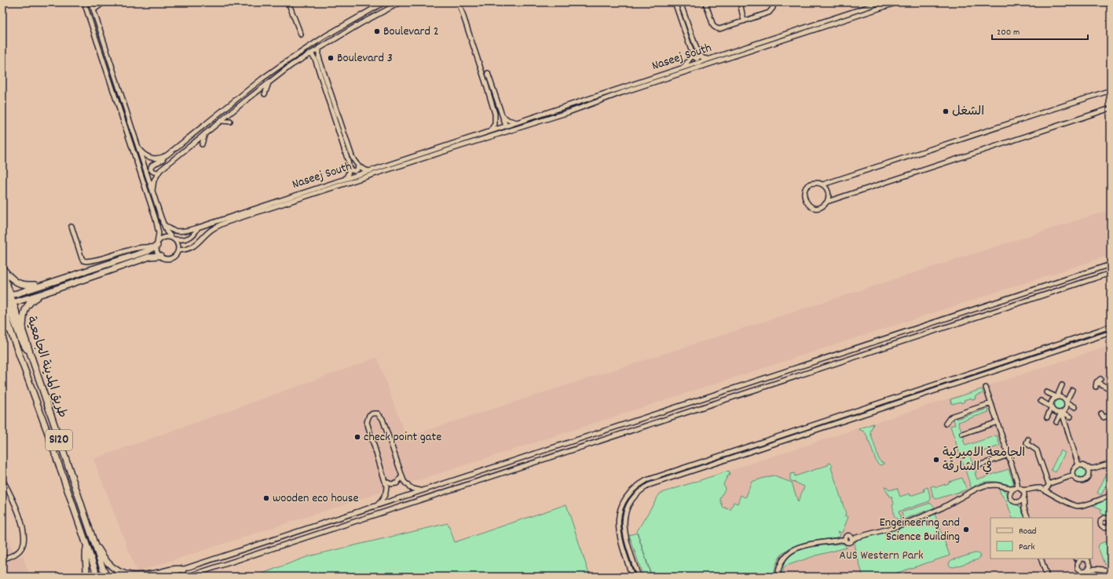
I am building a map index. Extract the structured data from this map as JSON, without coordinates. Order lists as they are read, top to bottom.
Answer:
{
  "streets": {
    "main road": ["طريق المدينة الجامعية", "S120"],
    "street": ["Naseej South"]
  },
  "parks": ["AUS Western Park"],
  "places": [
    "Boulevard 2",
    "Boulevard 3",
    "الشغل",
    "check point gate",
    "الجامعة الاميركية في الشارقة",
    "wooden eco house",
    "Engeineering and Science Building"
  ],
  "legend": ["Road", "Park"],
  "scale_bar": "200 m"
}
